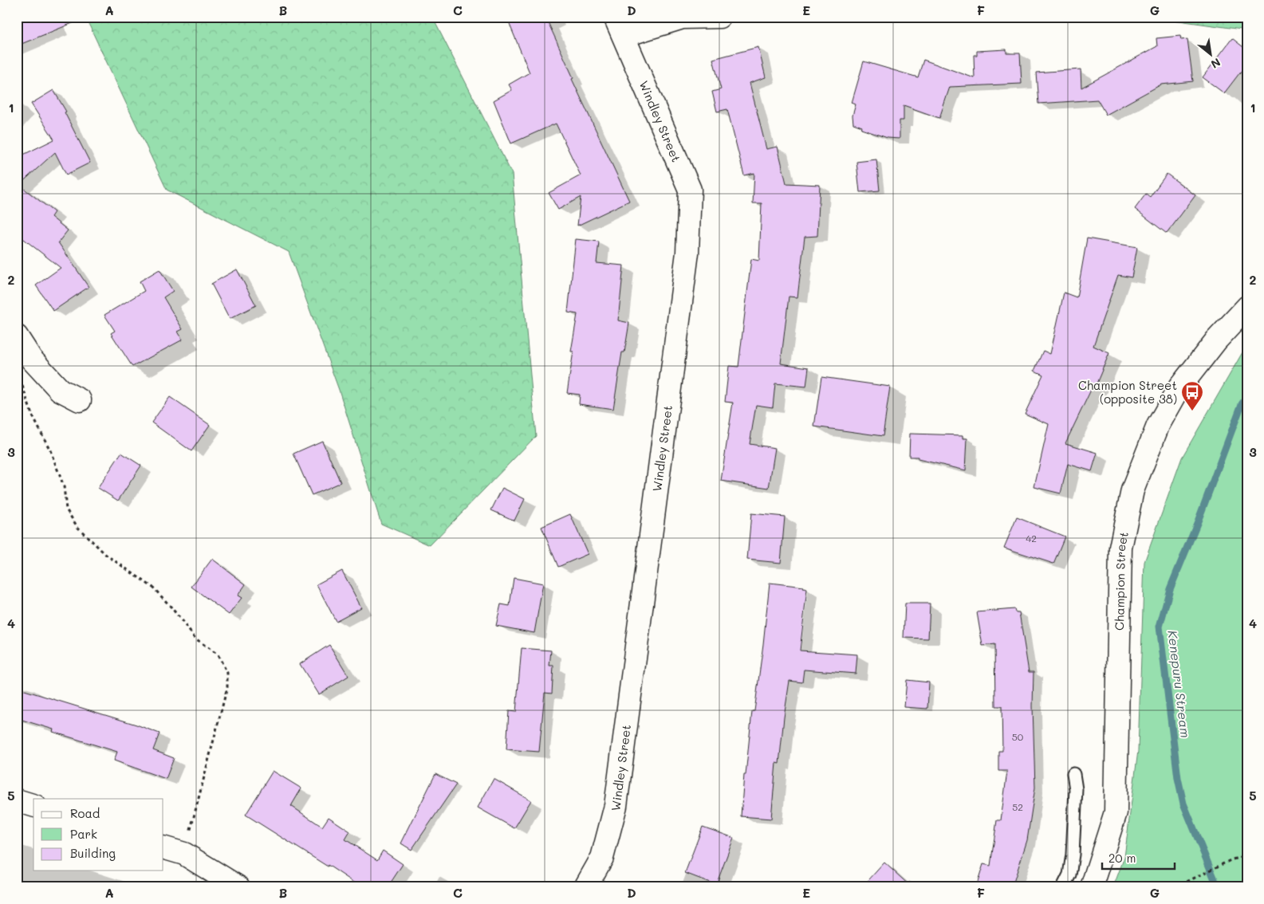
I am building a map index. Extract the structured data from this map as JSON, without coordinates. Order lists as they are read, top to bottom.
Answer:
{
  "streets": {
    "street": ["Windley Street", "Champion Street"]
  },
  "water": ["Kenepuru Stream"],
  "places": {
    "bus stop": ["Champion Street (opposite 38)"]
  },
  "house_numbers": ["42", "50", "52"],
  "legend": ["Road", "Park", "Building"],
  "scale_bar": "20 m",
  "north": "bottom right",
  "grid": {
    "columns": [
      "A",
      "B",
      "C",
      "D",
      "E",
      "F",
      "G"
    ],
    "rows": [
      "1",
      "2",
      "3",
      "4",
      "5"
    ]
  }
}
